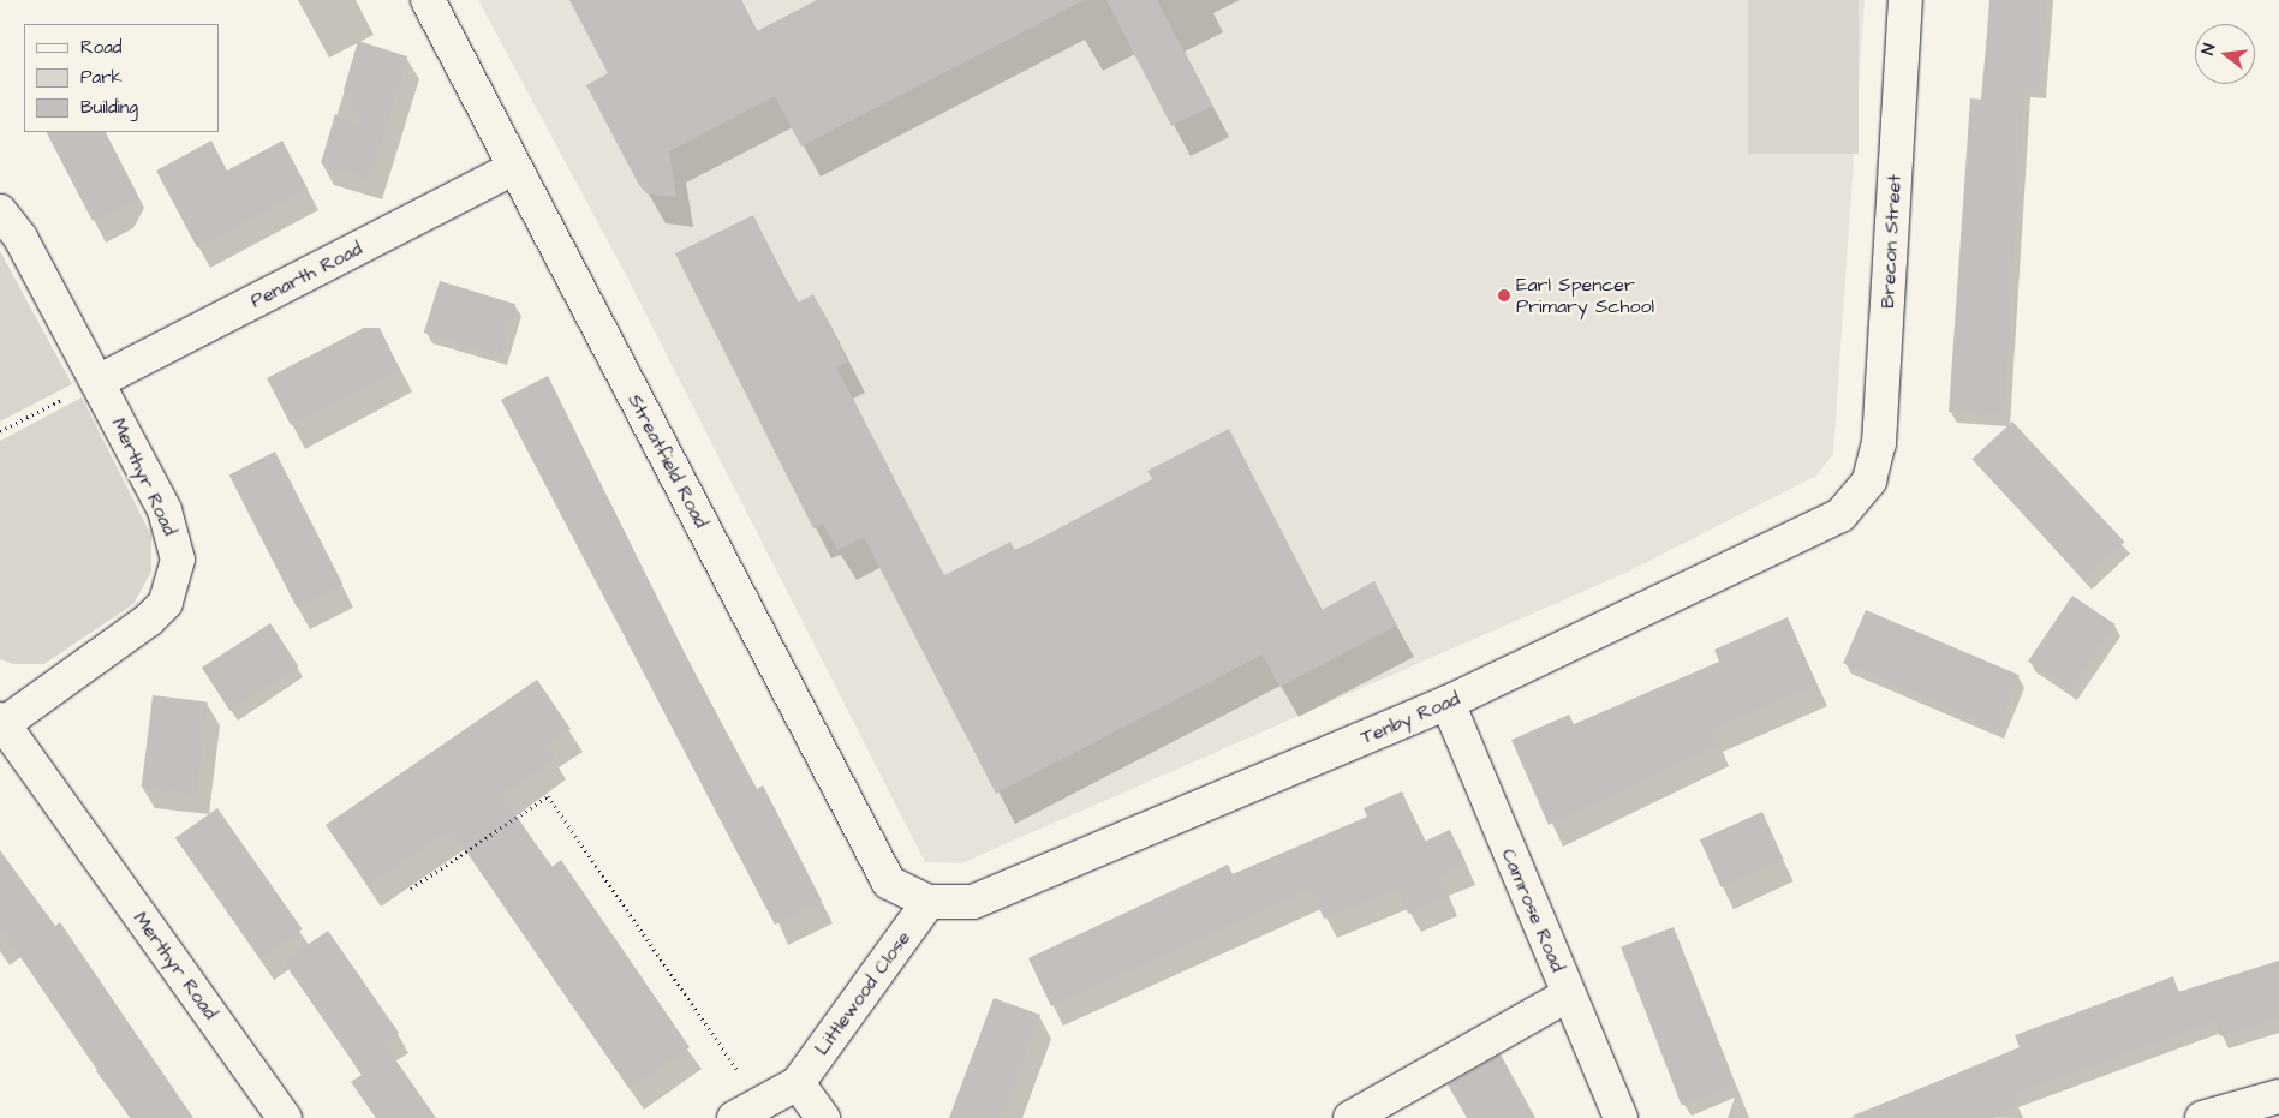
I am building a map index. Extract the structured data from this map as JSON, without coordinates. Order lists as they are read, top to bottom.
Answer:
{
  "streets": {
    "street": [
      "Brecon Street",
      "Penarth Road",
      "Streatfield Road",
      "Merthyr Road",
      "Tenby Road",
      "Camrose Road",
      "Littlewood Close"
    ]
  },
  "crossings": [
    ["Brecon Street", "Tenby Road"],
    ["Penarth Road", "Streatfield Road"],
    ["Penarth Road", "Merthyr Road"],
    ["Streatfield Road", "Tenby Road"],
    ["Streatfield Road", "Littlewood Close"],
    ["Tenby Road", "Camrose Road"],
    ["Tenby Road", "Littlewood Close"]
  ],
  "places": ["Earl Spencer Primary School"],
  "legend": ["Road", "Park", "Building"],
  "north": "left"
}
